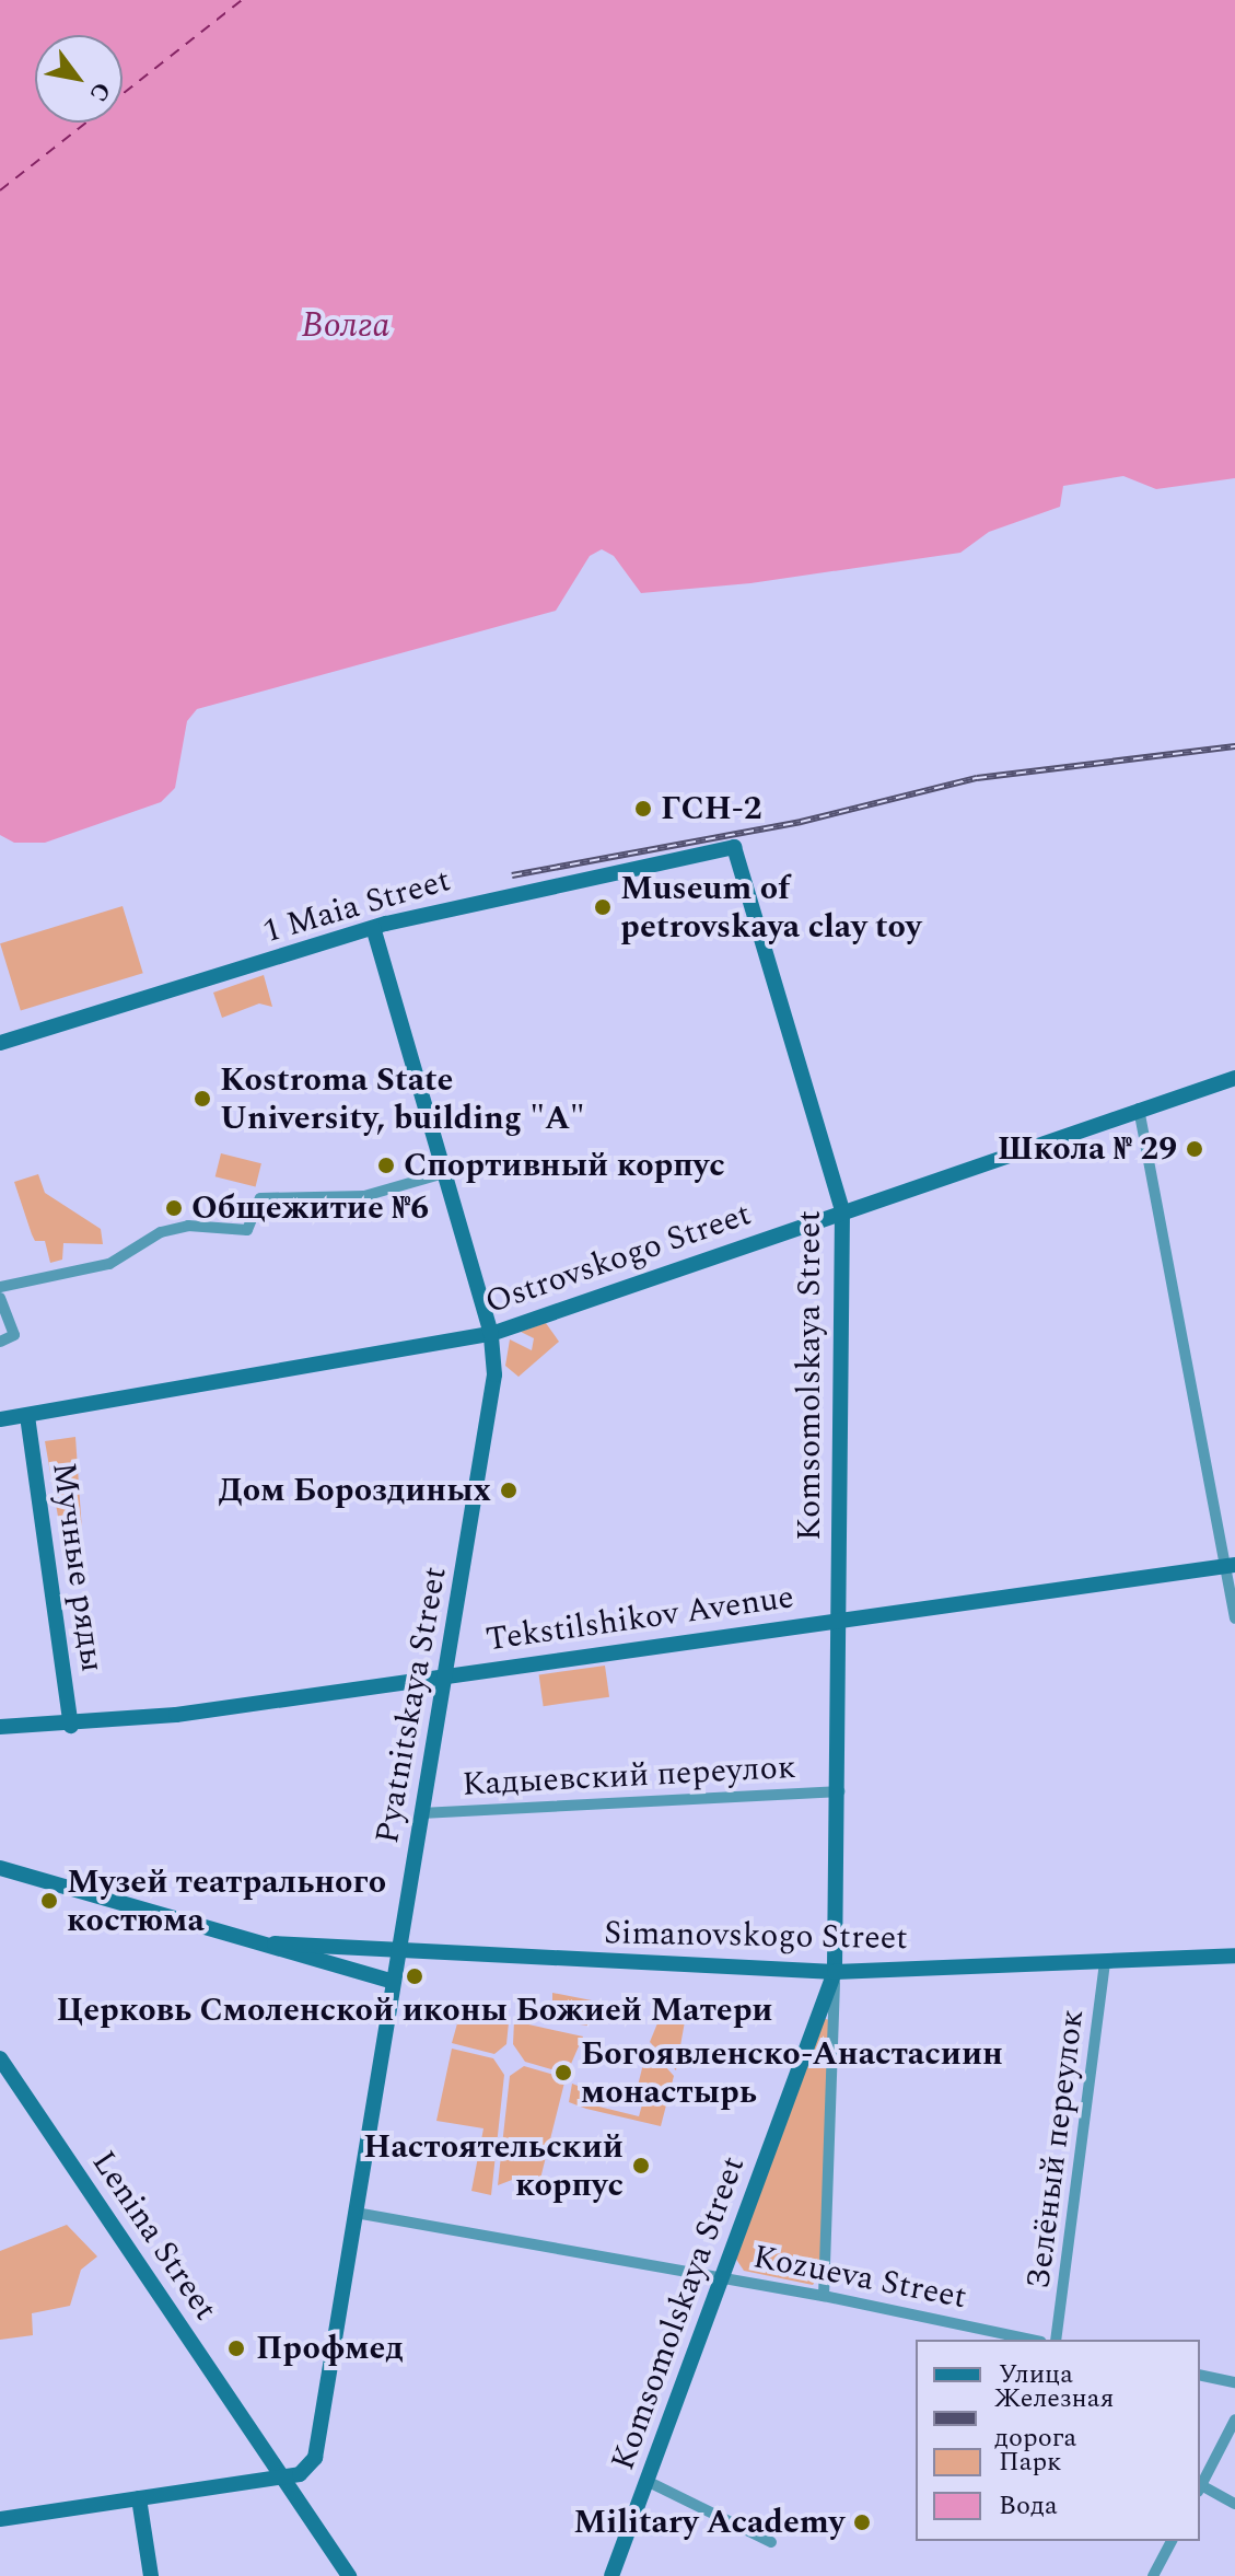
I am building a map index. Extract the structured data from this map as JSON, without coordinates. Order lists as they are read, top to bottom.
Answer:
{
  "streets": {
    "street": [
      "1 Maia Street",
      "Ostrovskogo Street",
      "Komsomolskaya Street",
      "Мучные ряды",
      "Tekstilshikov Avenue",
      "Pyatnitskaya Street",
      "Кадыевский переулок",
      "Simanovskogo Street",
      "Зелёный переулок",
      "Lenina Street",
      "Kozueva Street"
    ]
  },
  "crossings": [
    ["1 Maia Street", "Komsomolskaya Street"],
    ["1 Maia Street", "Pyatnitskaya Street"],
    ["Ostrovskogo Street", "Komsomolskaya Street"],
    ["Ostrovskogo Street", "Мучные ряды"],
    ["Ostrovskogo Street", "Pyatnitskaya Street"],
    ["Komsomolskaya Street", "Tekstilshikov Avenue"],
    ["Komsomolskaya Street", "Кадыевский переулок"],
    ["Komsomolskaya Street", "Simanovskogo Street"],
    ["Komsomolskaya Street", "Kozueva Street"],
    ["Мучные ряды", "Tekstilshikov Avenue"],
    ["Tekstilshikov Avenue", "Pyatnitskaya Street"],
    ["Pyatnitskaya Street", "Кадыевский переулок"],
    ["Pyatnitskaya Street", "Simanovskogo Street"],
    ["Pyatnitskaya Street", "Lenina Street"],
    ["Pyatnitskaya Street", "Kozueva Street"],
    ["Simanovskogo Street", "Зелёный переулок"]
  ],
  "water": ["Волга"],
  "places": [
    "ГСН-2",
    "Museum of petrovskaya clay toy",
    "Kostroma State University, building \"A\"",
    "Школа № 29",
    "Спортивный корпус",
    "Общежитие №6",
    "Дом Бороздиных",
    "Музей театрального костюма",
    "Церковь Смоленской иконы Божией Матери",
    "Богоявленско-Анастасиин монастырь",
    "Настоятельский корпус",
    "Профмед",
    "Military Academy"
  ],
  "legend": [
    "Улица",
    "Железная дорога",
    "Парк",
    "Вода"
  ],
  "north": "bottom right"
}
